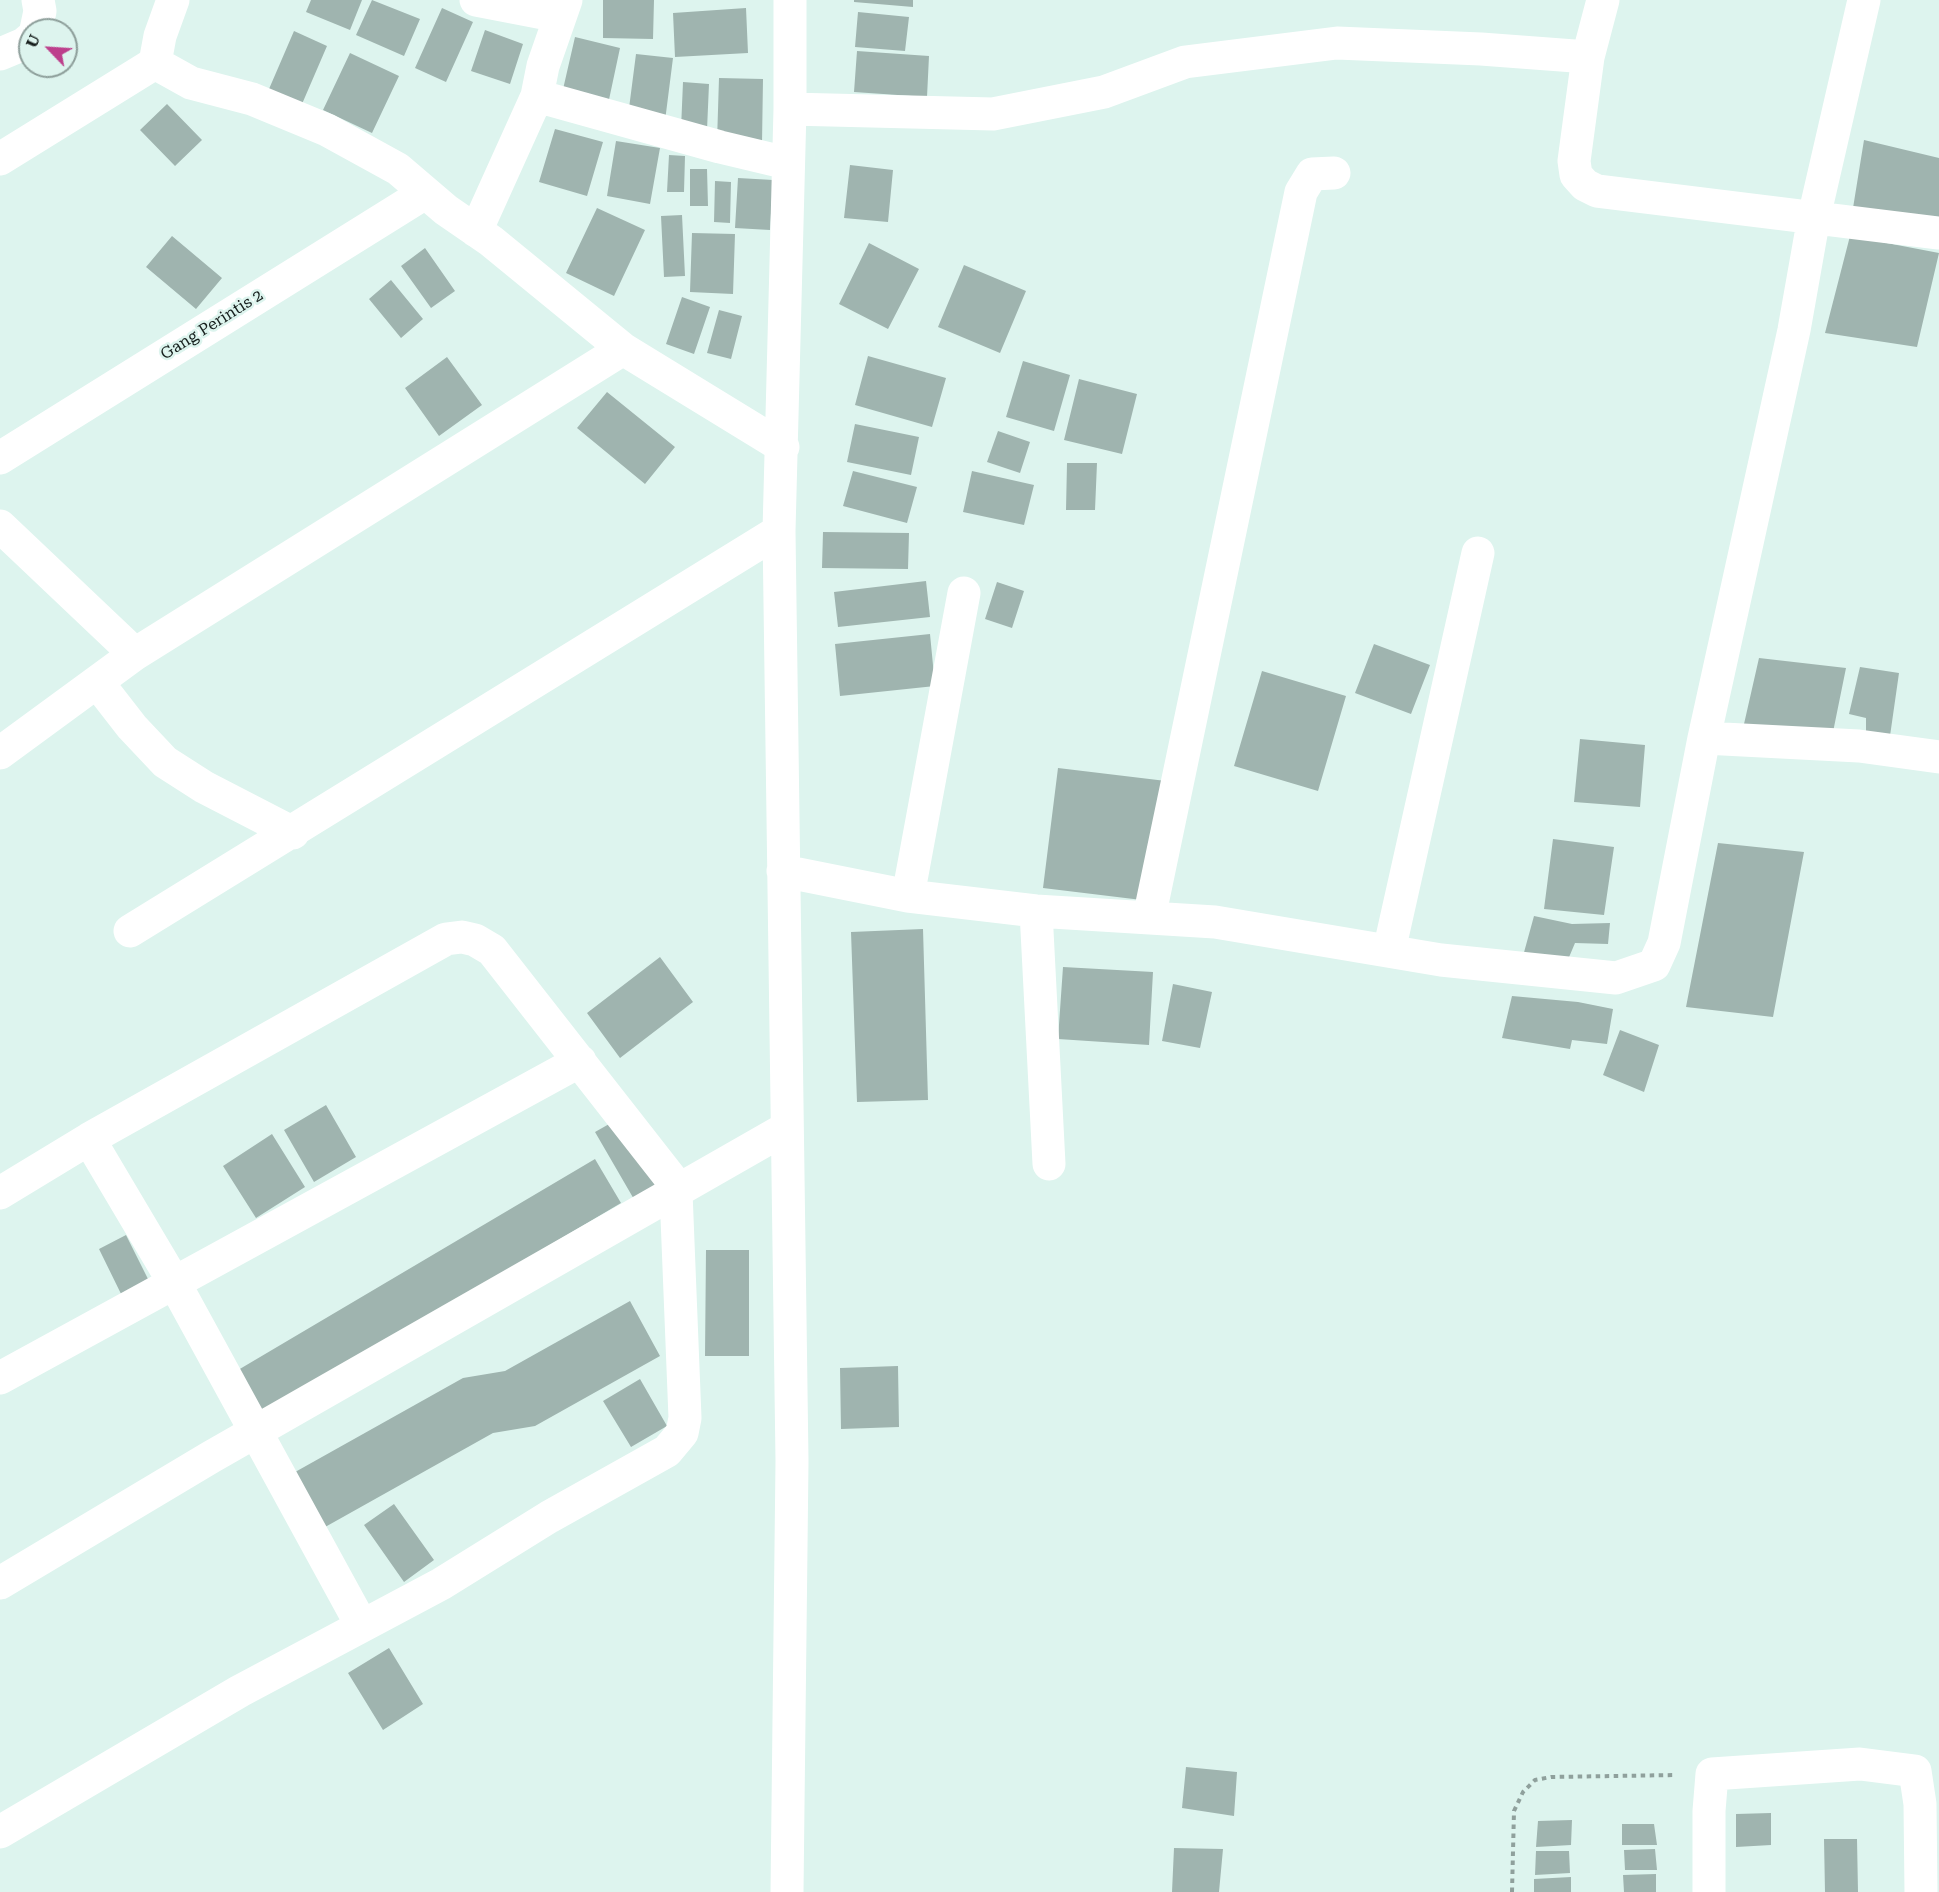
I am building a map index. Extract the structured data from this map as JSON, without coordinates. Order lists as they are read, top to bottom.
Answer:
{
  "streets": {
    "street": ["Gang Perintis 2"]
  },
  "north": "top left"
}
